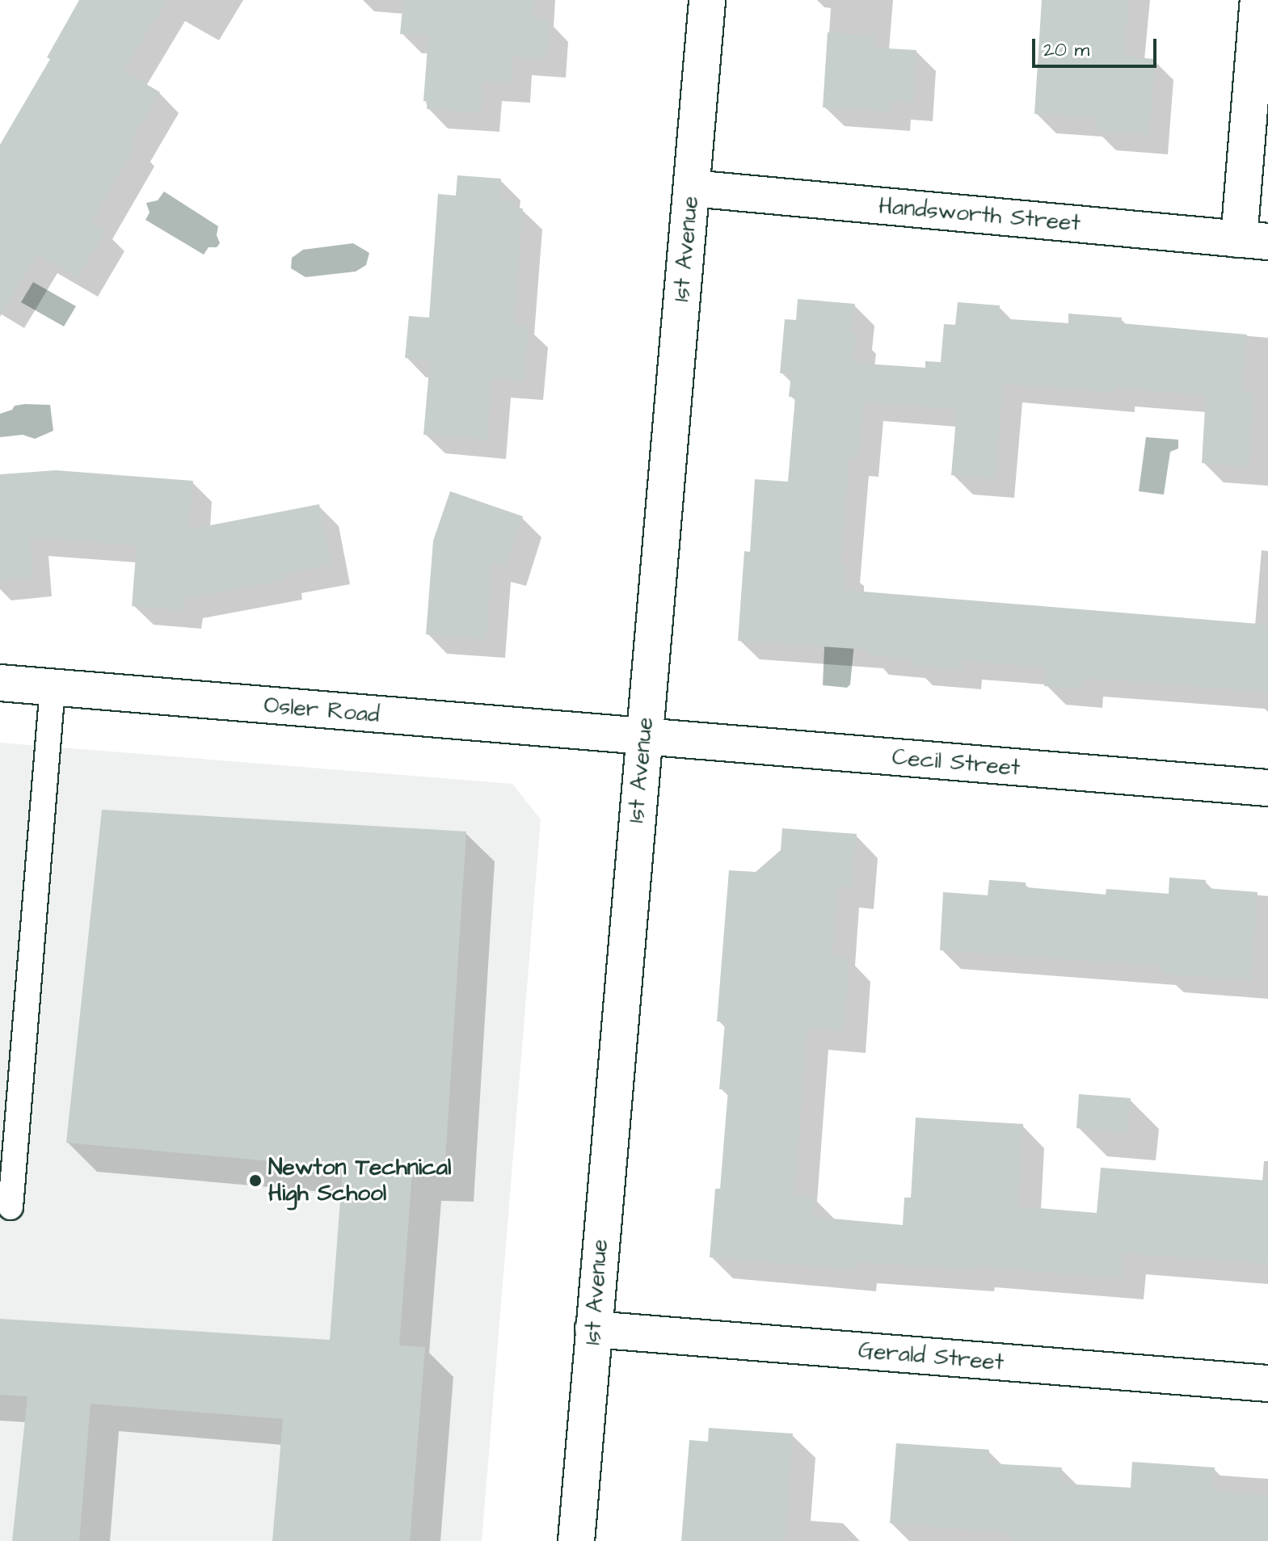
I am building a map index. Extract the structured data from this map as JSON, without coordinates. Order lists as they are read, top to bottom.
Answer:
{
  "streets": {
    "street": [
      "Handsworth Street",
      "1st Avenue",
      "Osler Road",
      "Cecil Street",
      "Gerald Street"
    ]
  },
  "crossings": [
    ["Handsworth Street", "1st Avenue"],
    ["1st Avenue", "Osler Road"],
    ["1st Avenue", "Cecil Street"],
    ["1st Avenue", "Gerald Street"],
    ["Osler Road", "Cecil Street"]
  ],
  "places": ["Newton Technical High School"],
  "scale_bar": "20 m"
}
